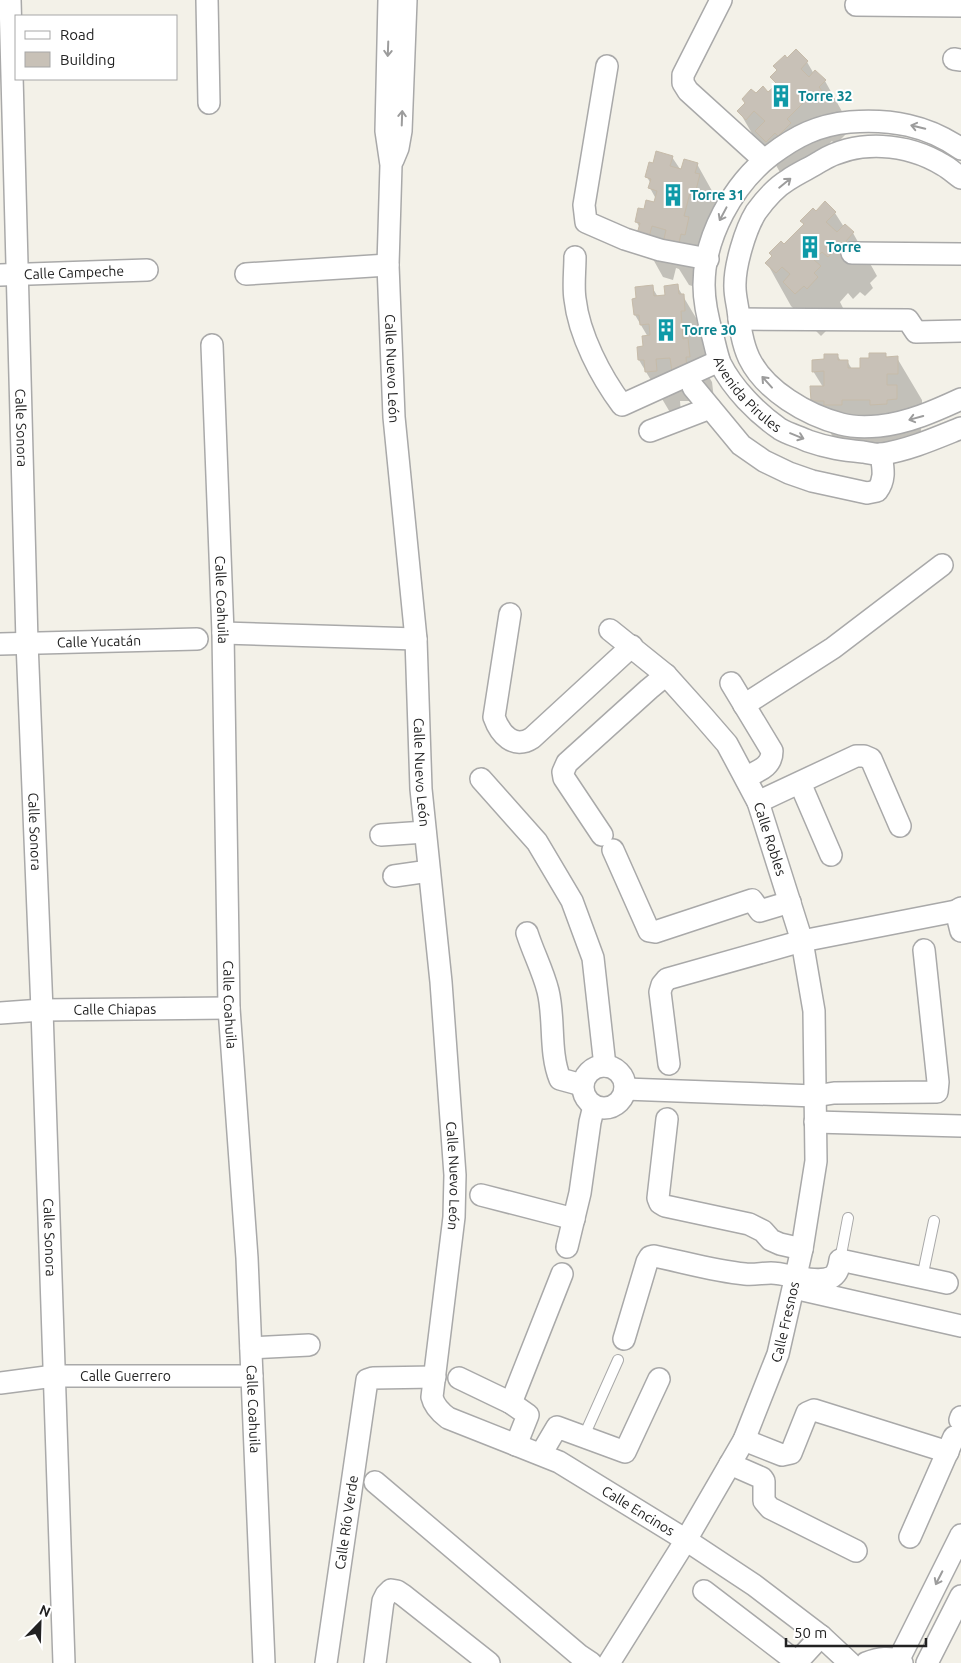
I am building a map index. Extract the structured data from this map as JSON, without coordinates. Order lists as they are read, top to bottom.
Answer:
{
  "streets": {
    "street": [
      "Calle Campeche",
      "Calle Nuevo León",
      "Avenida Pirules",
      "Calle Sonora",
      "Calle Coahuila",
      "Calle Yucatán",
      "Calle Robles",
      "Calle Chiapas",
      "Calle Fresnos",
      "Calle Guerrero",
      "Calle Encinos",
      "Calle Río Verde"
    ]
  },
  "crossings": [
    ["Calle Campeche", "Calle Sonora"],
    ["Calle Nuevo León", "Calle Encinos"],
    ["Calle Nuevo León", "Calle Río Verde"],
    ["Calle Sonora", "Calle Yucatán"],
    ["Calle Sonora", "Calle Chiapas"],
    ["Calle Sonora", "Calle Guerrero"],
    ["Calle Coahuila", "Calle Chiapas"],
    ["Calle Coahuila", "Calle Guerrero"],
    ["Calle Robles", "Calle Fresnos"],
    ["Calle Fresnos", "Calle Encinos"],
    ["Calle Encinos", "Calle Río Verde"]
  ],
  "places": {
    "building": [
      "Torre 32",
      "Torre 31",
      "Torre",
      "Torre 30"
    ]
  },
  "legend": ["Road", "Building"],
  "scale_bar": "50 m",
  "north": "top right"
}
